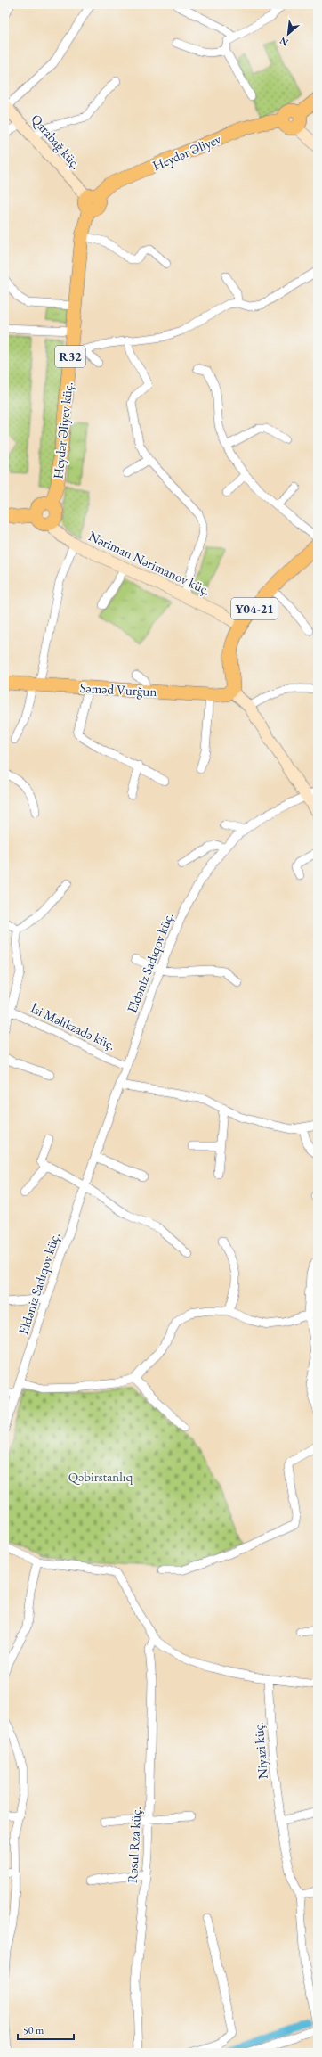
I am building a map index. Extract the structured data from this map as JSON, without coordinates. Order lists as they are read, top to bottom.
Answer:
{
  "streets": {
    "main road": [
      "Heydər Əliyev",
      "R32",
      "Heydər Əliyev küç.",
      "Y04-21",
      "Səməd Vurğun"
    ],
    "street": [
      "Qarabağ küç.",
      "Nəriman Nərimanov küç.",
      "Eldəniz Sadıqov küç.",
      "İsi Məlikzadə küç.",
      "Niyazi küç.",
      "Rəsul Rza küç."
    ]
  },
  "crossings": [
    ["Qarabağ küç.", "Heydər Əliyev"],
    ["Qarabağ küç.", "Heydər Əliyev küç."],
    ["Heydər Əliyev", "Heydər Əliyev küç."],
    ["Heydər Əliyev küç.", "Nəriman Nərimanov küç."],
    ["Nəriman Nərimanov küç.", "Y04-21"],
    ["Y04-21", "Səməd Vurğun"],
    ["Eldəniz Sadıqov küç.", "İsi Məlikzadə küç."]
  ],
  "parks": ["Qəbirstanlıq"],
  "scale_bar": "50 m",
  "north": "bottom left"
}
